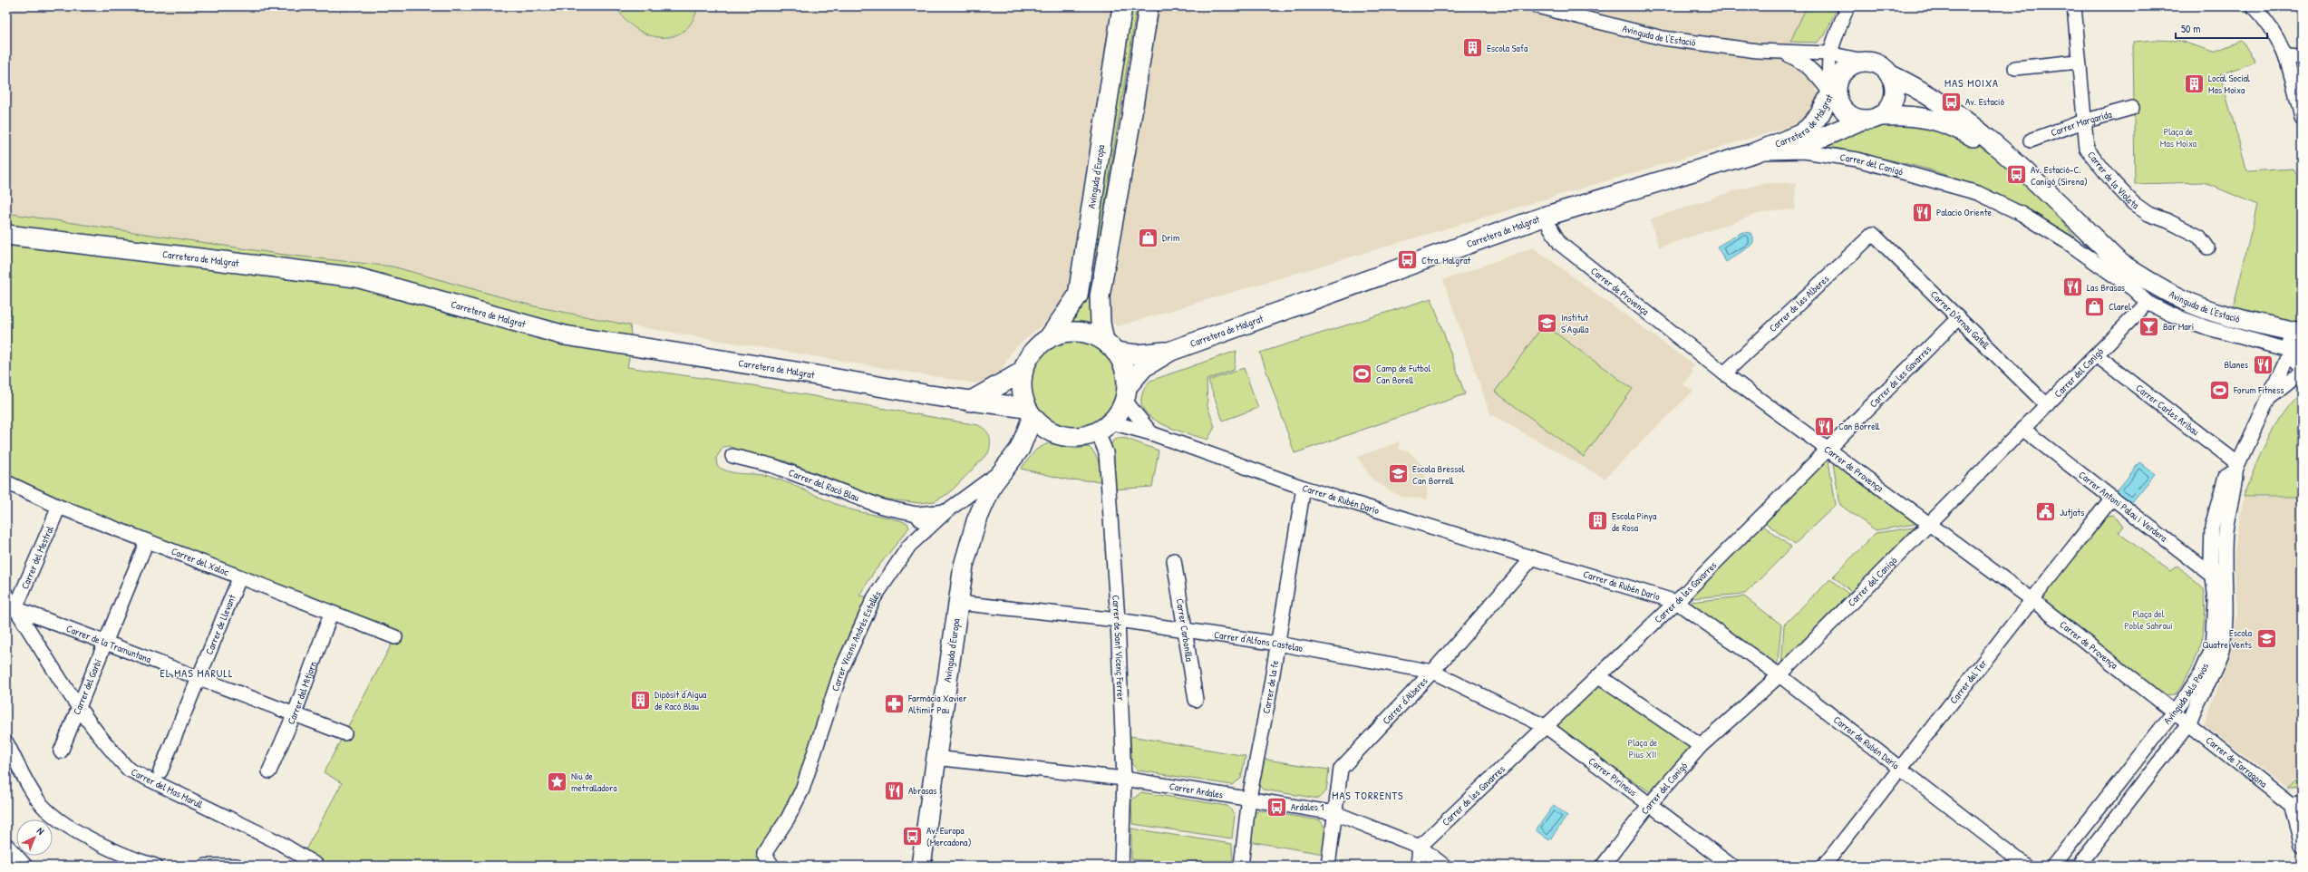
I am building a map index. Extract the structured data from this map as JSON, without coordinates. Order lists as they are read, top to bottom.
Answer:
{
  "streets": {
    "street": [
      "Avinguda de l'Estació",
      "Carretera de Malgrat",
      "Carrer Margarida",
      "Carrer del Canigó",
      "Avinguda d'Europa",
      "Carrer de la Violeta",
      "Carrer de Provença",
      "Carrer de les Alberes",
      "Carrer D'Arnau Gatell",
      "Carrer de les Gavarres",
      "Carrer Carles Aribau",
      "Carrer del Racó Blau",
      "Carrer de Rubén Darío",
      "Carrer Antoni Palau i Verdera",
      "Carrer del Mestral",
      "Carrer del Xaloc",
      "Carrer de Llevant",
      "Carrer Carbonilla",
      "Carrer Vicens Andrés Estellés",
      "Carrer d'Alfons Castelao",
      "Carrer de la Tramuntana",
      "Carrer de Sant Vicenç Ferrer",
      "Carrer del Ter",
      "Carrer del Garbí",
      "Carrer de la fe",
      "Carrer del Mitjorn",
      "Avinguda dels Pavos",
      "Carrer d'Alberes",
      "Carrer de Tarragona",
      "Carrer Pirineus",
      "Carrer del Mas Marull",
      "Carrer Ardales"
    ]
  },
  "crossings": [
    ["Avinguda de l'Estació", "Carretera de Malgrat"],
    ["Avinguda de l'Estació", "Carrer del Canigó"],
    ["Carretera de Malgrat", "Carrer del Canigó"],
    ["Carretera de Malgrat", "Avinguda d'Europa"],
    ["Carretera de Malgrat", "Carrer de Provença"],
    ["Carretera de Malgrat", "Carrer de Rubén Darío"],
    ["Carretera de Malgrat", "Carrer de Sant Vicenç Ferrer"],
    ["Carrer Margarida", "Carrer de la Violeta"],
    ["Carrer del Canigó", "Carrer de Provença"],
    ["Carrer del Canigó", "Carrer D'Arnau Gatell"],
    ["Carrer del Canigó", "Carrer Carles Aribau"],
    ["Carrer del Canigó", "Carrer de Rubén Darío"],
    ["Carrer del Canigó", "Carrer Antoni Palau i Verdera"],
    ["Carrer del Canigó", "Avinguda dels Pavos"],
    ["Carrer del Canigó", "Carrer Pirineus"],
    ["Avinguda d'Europa", "Carrer de Rubén Darío"],
    ["Avinguda d'Europa", "Carrer Vicens Andrés Estellés"],
    ["Avinguda d'Europa", "Carrer d'Alfons Castelao"],
    ["Avinguda d'Europa", "Carrer de Sant Vicenç Ferrer"],
    ["Avinguda d'Europa", "Carrer Ardales"],
    ["Carrer de Provença", "Carrer de les Alberes"],
    ["Carrer de Provença", "Carrer de les Gavarres"],
    ["Carrer de Provença", "Carrer del Ter"],
    ["Carrer de Provença", "Avinguda dels Pavos"],
    ["Carrer de Provença", "Carrer de Tarragona"],
    ["Carrer de les Alberes", "Carrer D'Arnau Gatell"],
    ["Carrer D'Arnau Gatell", "Carrer de les Gavarres"],
    ["Carrer de les Gavarres", "Carrer de Rubén Darío"],
    ["Carrer de les Gavarres", "Carrer d'Alfons Castelao"],
    ["Carrer de les Gavarres", "Carrer Pirineus"],
    ["Carrer de les Gavarres", "Carrer Ardales"],
    ["Carrer Carles Aribau", "Avinguda dels Pavos"],
    ["Carrer del Racó Blau", "Carrer Vicens Andrés Estellés"],
    ["Carrer de Rubén Darío", "Carrer de Sant Vicenç Ferrer"],
    ["Carrer de Rubén Darío", "Carrer del Ter"],
    ["Carrer de Rubén Darío", "Carrer de la fe"],
    ["Carrer de Rubén Darío", "Carrer d'Alberes"],
    ["Carrer Antoni Palau i Verdera", "Carrer del Ter"],
    ["Carrer Antoni Palau i Verdera", "Avinguda dels Pavos"],
    ["Carrer del Mestral", "Carrer del Xaloc"],
    ["Carrer del Mestral", "Carrer de la Tramuntana"],
    ["Carrer del Mestral", "Carrer del Mas Marull"],
    ["Carrer del Xaloc", "Carrer de Llevant"],
    ["Carrer del Xaloc", "Carrer del Garbí"],
    ["Carrer del Xaloc", "Carrer del Mitjorn"],
    ["Carrer de Llevant", "Carrer de la Tramuntana"],
    ["Carrer Carbonilla", "Carrer d'Alfons Castelao"],
    ["Carrer d'Alfons Castelao", "Carrer de Sant Vicenç Ferrer"],
    ["Carrer d'Alfons Castelao", "Carrer de la fe"],
    ["Carrer d'Alfons Castelao", "Carrer d'Alberes"],
    ["Carrer d'Alfons Castelao", "Carrer Pirineus"],
    ["Carrer de la Tramuntana", "Carrer del Garbí"],
    ["Carrer de la Tramuntana", "Carrer del Mitjorn"],
    ["Carrer de la Tramuntana", "Carrer del Mas Marull"],
    ["Carrer de Sant Vicenç Ferrer", "Carrer Ardales"],
    ["Carrer del Garbí", "Carrer del Mas Marull"],
    ["Carrer de la fe", "Carrer Ardales"],
    ["Avinguda dels Pavos", "Carrer de Tarragona"],
    ["Carrer d'Alberes", "Carrer Ardales"]
  ],
  "districts": ["MAS MOIXA", "EL MAS MARULL", "MAS TORRENTS"],
  "parks": ["Plaça de Mas Moixa", "Plaça del Poble Sahrauí", "Plaça de Pius XII"],
  "places": {
    "building": [
      "Escola Safa",
      "Local Social Mas Moixa",
      "Escola Pinya de Rosa",
      "Dipòsit d'Aigua de Racó Blau"
    ],
    "bus stop": [
      "Av. Estació",
      "Av. Estació-C. Canigó (Sirena)",
      "Ctra. Malgrat",
      "Ardales 1",
      "Av. Europa (Mercadona)"
    ],
    "restaurant": [
      "Palacio Oriente",
      "Las Brasas",
      "Blanes",
      "Can Borrell",
      "Abrasas"
    ],
    "shop": ["Drim", "Clarel"],
    "school or university": ["Institut S'Agulla", "Escola Bressol Can Borrell", "Escola Quatre Vents"],
    "bar": ["Bar Mari"],
    "sports": ["Camp de Futbol Can Borell", "Forum Fitness"],
    "public building": ["Jutjats"],
    "pharmacy": ["Farmàcia Xavier Altimir Pau"],
    "place": ["Niu de metralladora"]
  },
  "scale_bar": "50 m",
  "north": "top right"
}
